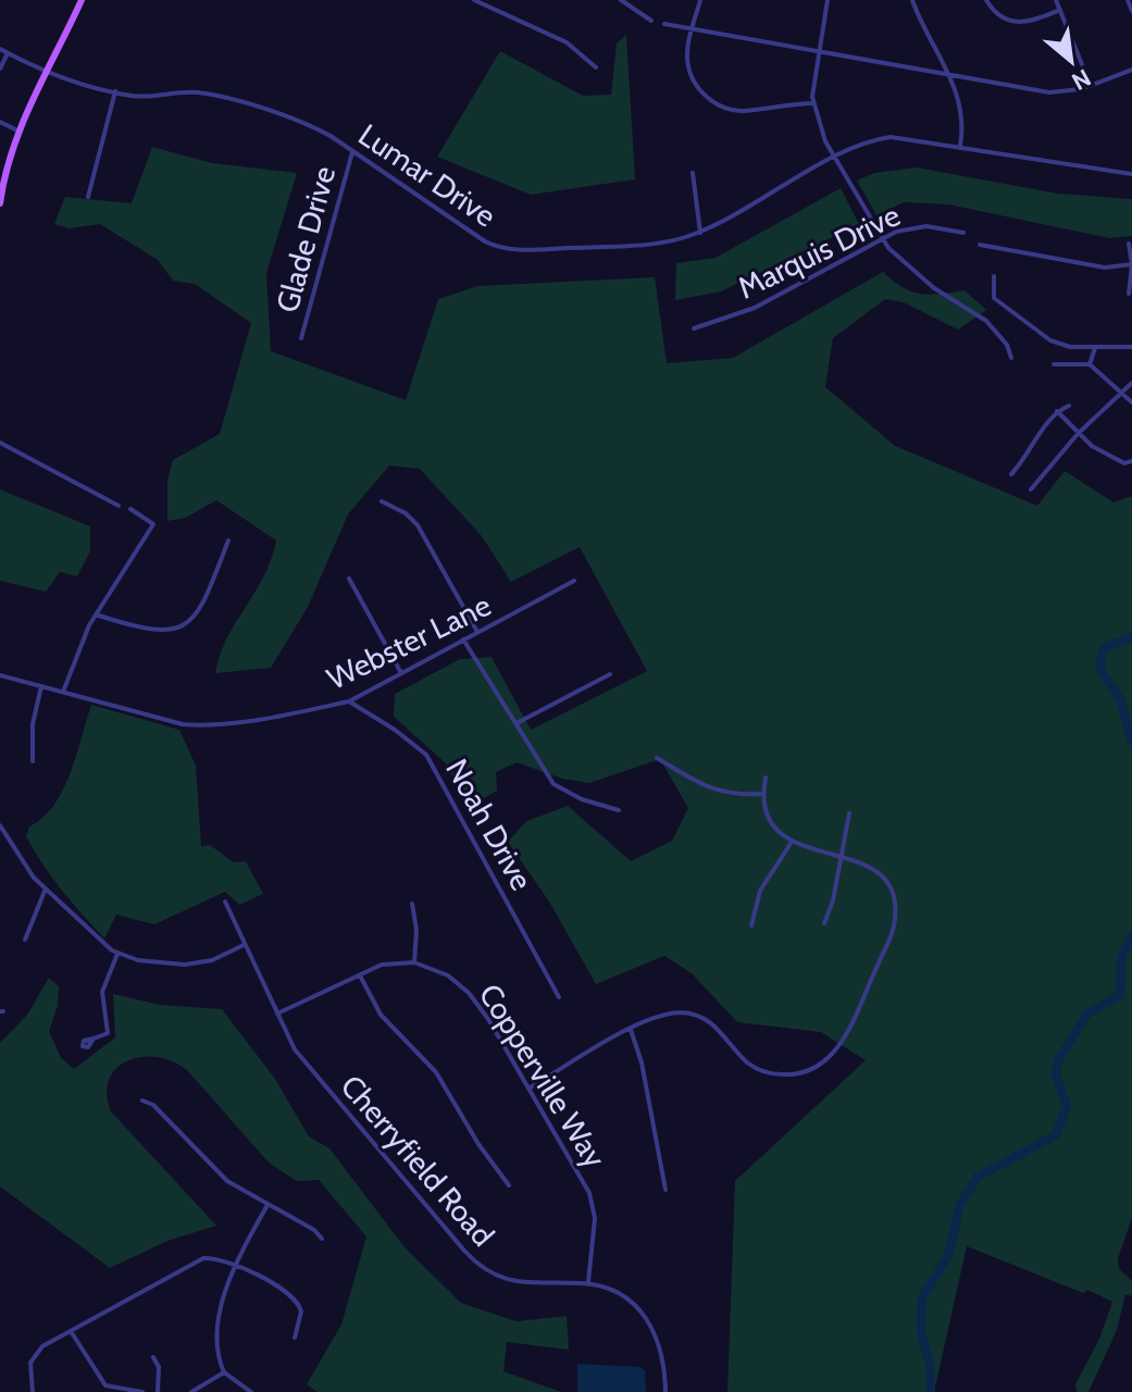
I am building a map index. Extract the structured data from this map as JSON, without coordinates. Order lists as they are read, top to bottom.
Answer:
{
  "streets": {
    "street": [
      "Lumar Drive",
      "Glade Drive",
      "Marquis Drive",
      "Webster Lane",
      "Noah Drive",
      "Copperville Way",
      "Cherryfield Road"
    ]
  },
  "crossings": [
    ["Lumar Drive", "Glade Drive"],
    ["Webster Lane", "Noah Drive"],
    ["Copperville Way", "Cherryfield Road"]
  ],
  "north": "bottom right"
}
